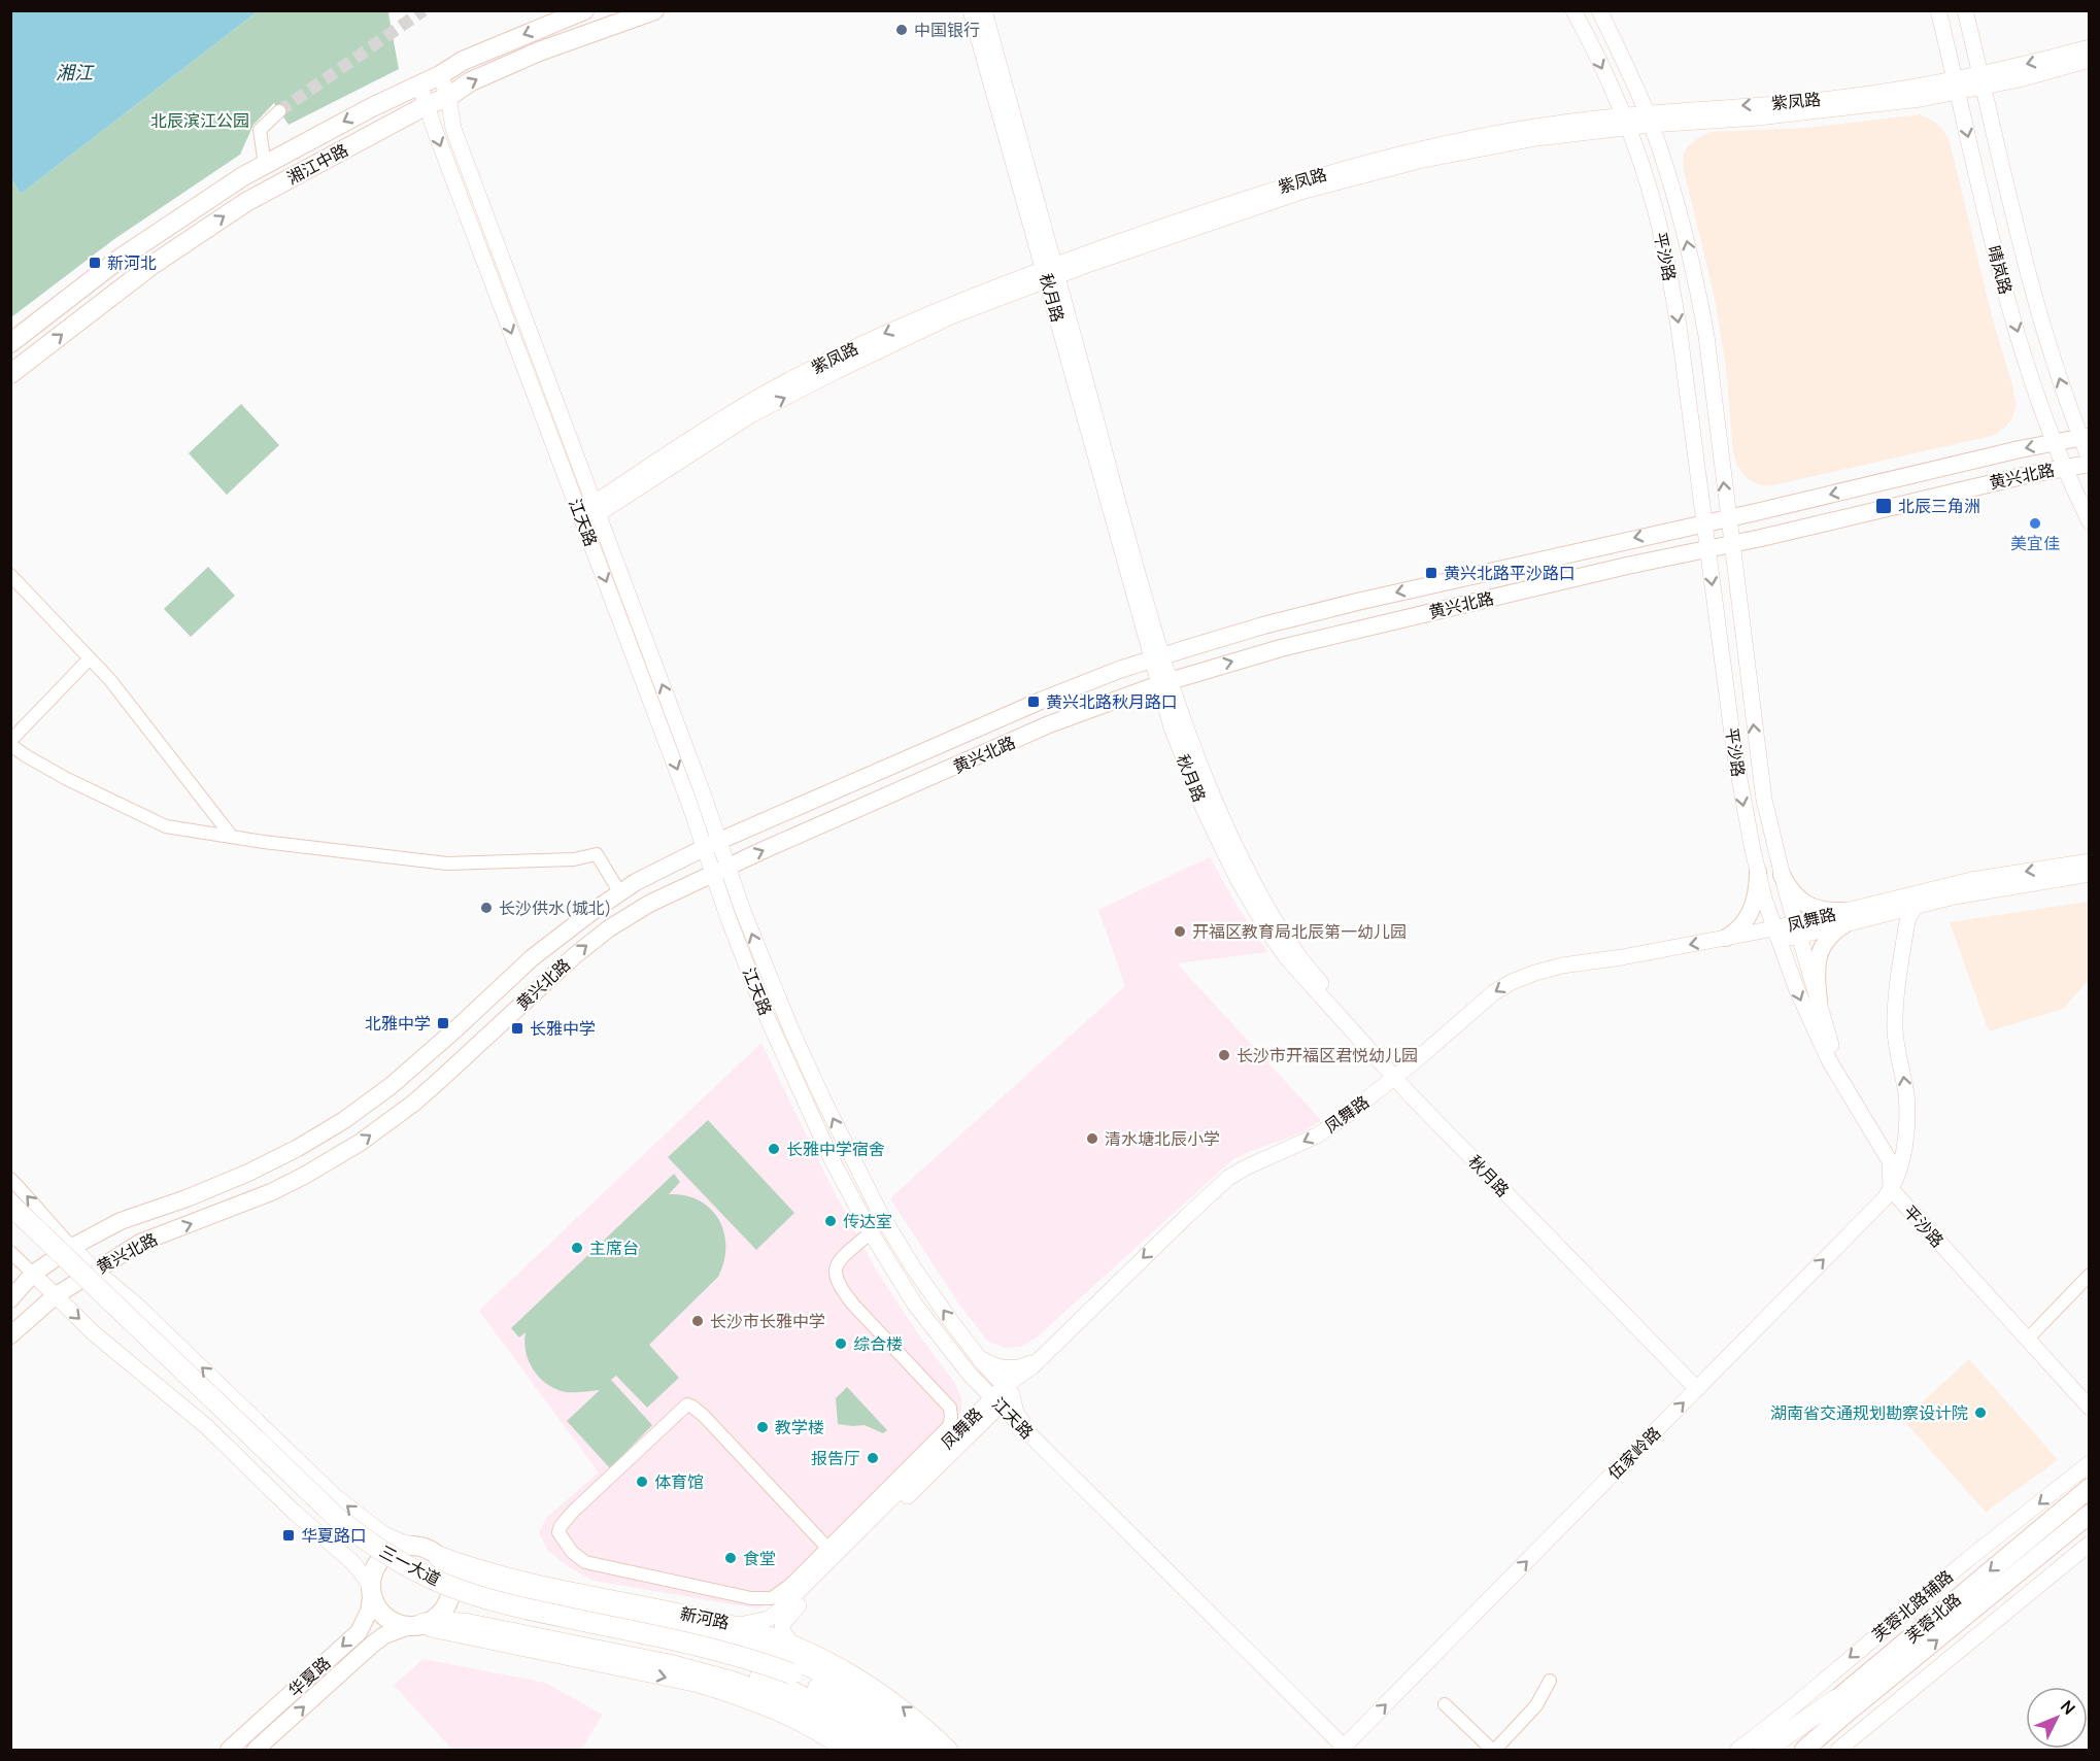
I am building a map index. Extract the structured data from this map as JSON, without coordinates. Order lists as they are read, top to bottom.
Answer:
{
  "streets": {
    "highway": ["三一大道"],
    "main road": [
      "湘江中路",
      "黄兴北路",
      "芙蓉北路",
      "华夏路"
    ],
    "street": [
      "紫凤路",
      "平沙路",
      "晴岚路",
      "秋月路",
      "江天路",
      "凤舞路",
      "伍家岭路",
      "芙蓉北路辅路",
      "新河路"
    ]
  },
  "crossings": [
    ["紫凤路", "平沙路"],
    ["紫凤路", "晴岚路"],
    ["紫凤路", "秋月路"],
    ["紫凤路", "江天路"],
    ["湘江中路", "江天路"],
    ["平沙路", "黄兴北路"],
    ["平沙路", "凤舞路"],
    ["平沙路", "伍家岭路"],
    ["晴岚路", "黄兴北路"],
    ["秋月路", "黄兴北路"],
    ["秋月路", "凤舞路"],
    ["秋月路", "伍家岭路"],
    ["黄兴北路", "江天路"],
    ["黄兴北路", "新河路"],
    ["江天路", "凤舞路"],
    ["江天路", "伍家岭路"],
    ["凤舞路", "伍家岭路"],
    ["凤舞路", "新河路"],
    ["新河路", "华夏路"]
  ],
  "one_way": ["凤舞路", "伍家岭路"],
  "water": ["湘江"],
  "parks": ["北辰滨江公园"],
  "places": {
    "other": [
      "中国银行",
      "美宜佳",
      "长沙供水(城北)",
      "开福区教育局北辰第一幼儿园",
      "长沙市开福区君悦幼儿园",
      "清水塘北辰小学",
      "长雅中学宿舍",
      "传达室",
      "主席台",
      "长沙市长雅中学",
      "综合楼",
      "湖南省交通规划勘察设计院",
      "教学楼",
      "报告厅",
      "体育馆",
      "食堂"
    ],
    "transit": [
      "新河北",
      "北辰三角洲",
      "黄兴北路平沙路口",
      "黄兴北路秋月路口",
      "北雅中学",
      "长雅中学",
      "华夏路口"
    ]
  },
  "north": "top right"
}
